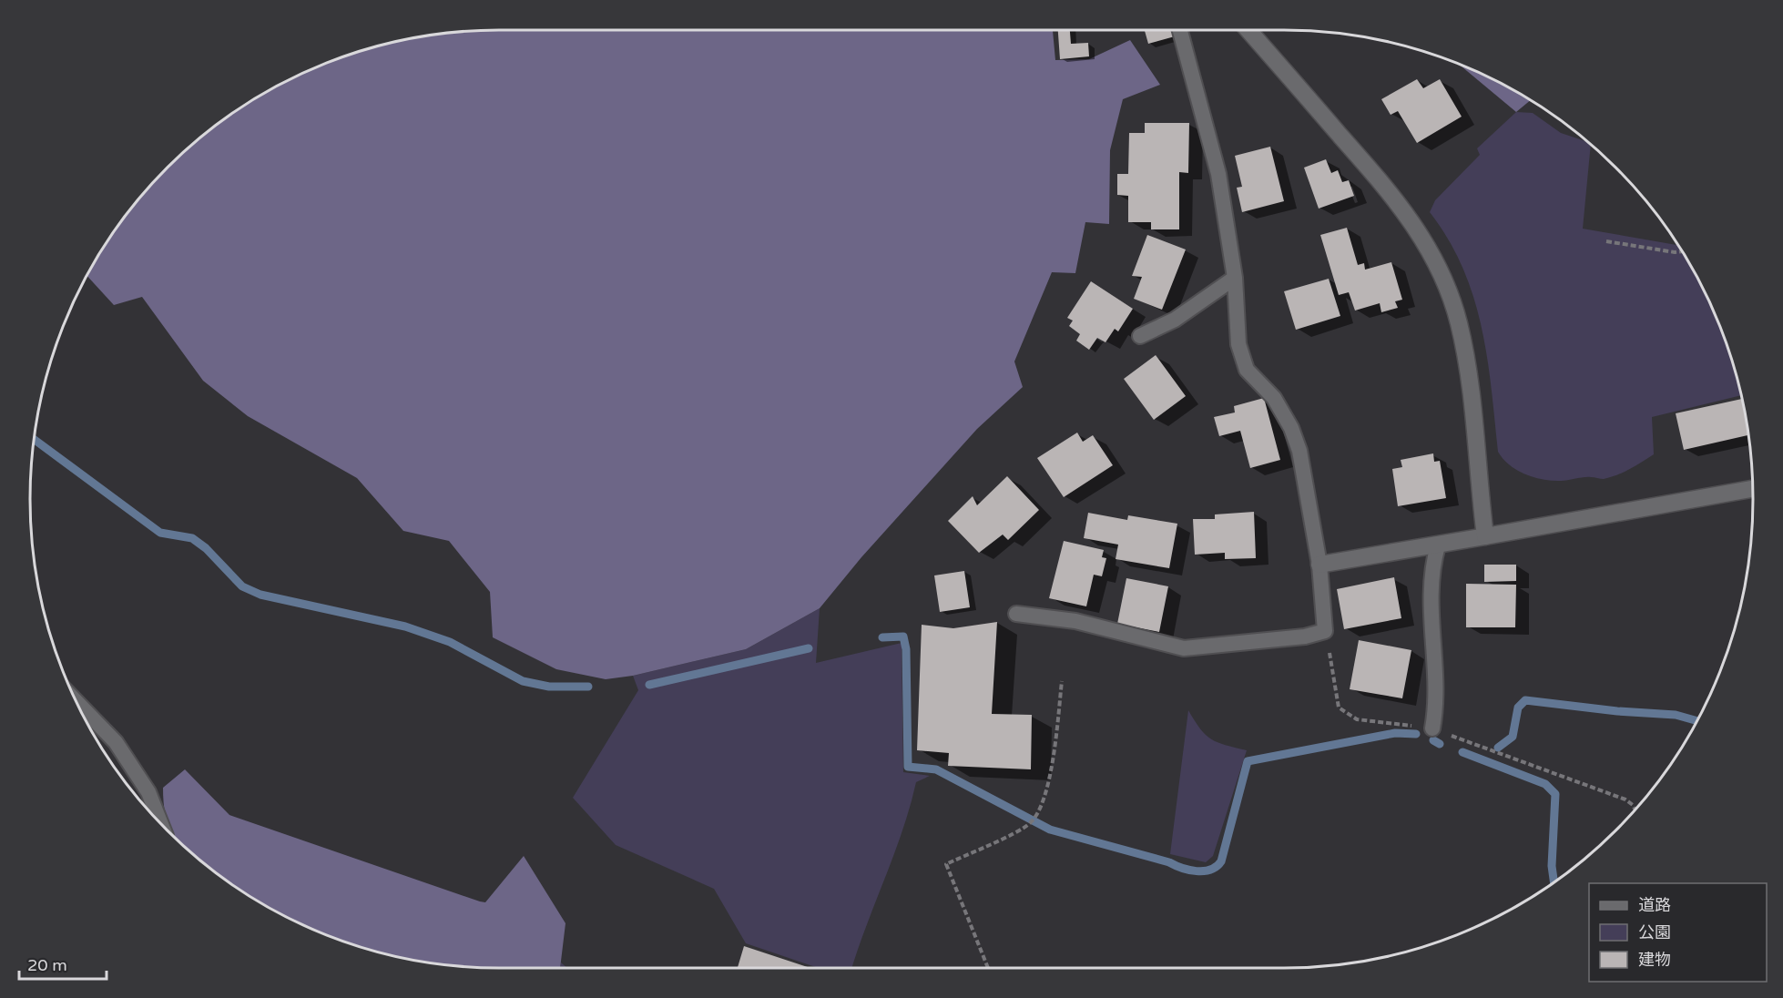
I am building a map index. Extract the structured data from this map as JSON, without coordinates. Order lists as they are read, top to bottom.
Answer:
{
  "legend": ["道路", "公園", "建物"],
  "scale_bar": "20 m"
}
